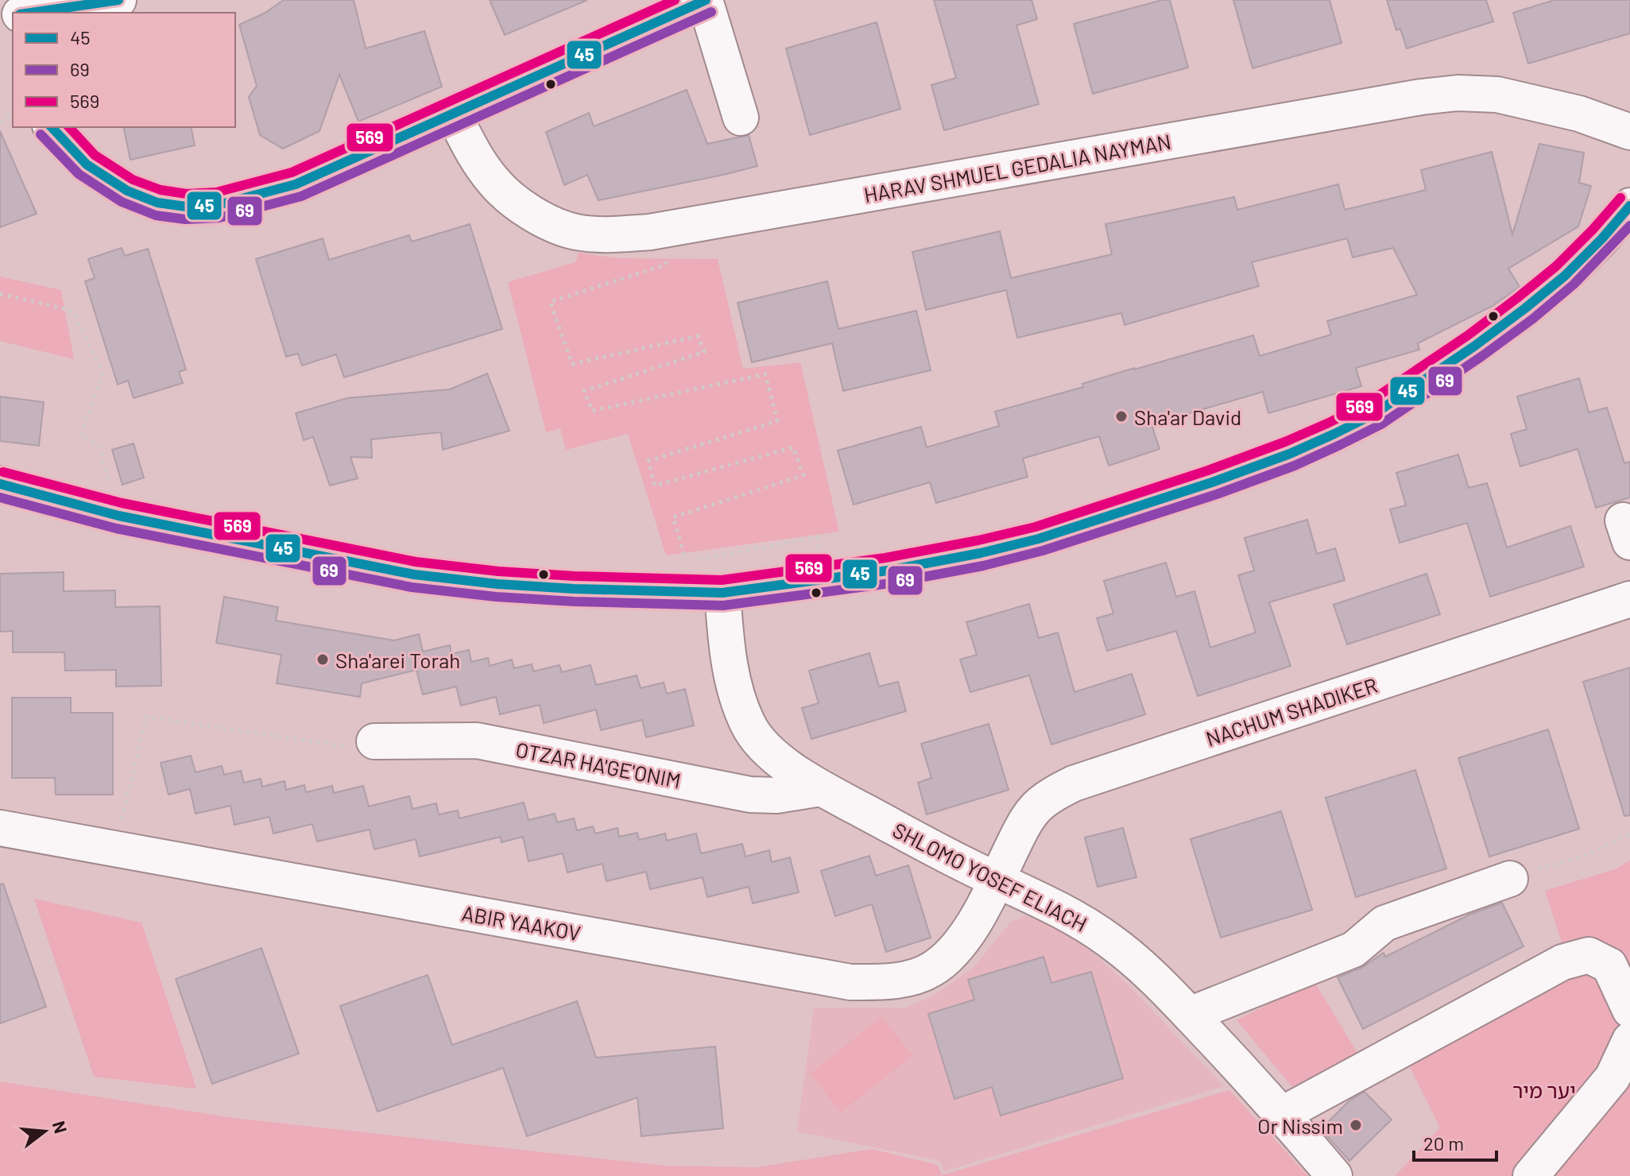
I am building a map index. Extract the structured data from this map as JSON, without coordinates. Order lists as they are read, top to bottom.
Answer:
{
  "streets": {
    "street": [
      "HARAV SHMUEL GEDALIA NAYMAN",
      "NACHUM SHADIKER",
      "OTZAR HA'GE'ONIM",
      "SHLOMO YOSEF ELIACH",
      "ABIR YAAKOV"
    ]
  },
  "crossings": [
    ["NACHUM SHADIKER", "SHLOMO YOSEF ELIACH"],
    ["NACHUM SHADIKER", "ABIR YAAKOV"],
    ["OTZAR HA'GE'ONIM", "SHLOMO YOSEF ELIACH"],
    ["SHLOMO YOSEF ELIACH", "ABIR YAAKOV"]
  ],
  "parks": ["יער מיר"],
  "places": ["Sha'ar David", "Sha'arei Torah", "Or Nissim"],
  "lines": ["transit line 45", "transit line 569", "transit line 69"],
  "legend": ["45", "69", "569"],
  "scale_bar": "20 m",
  "north": "right"
}
